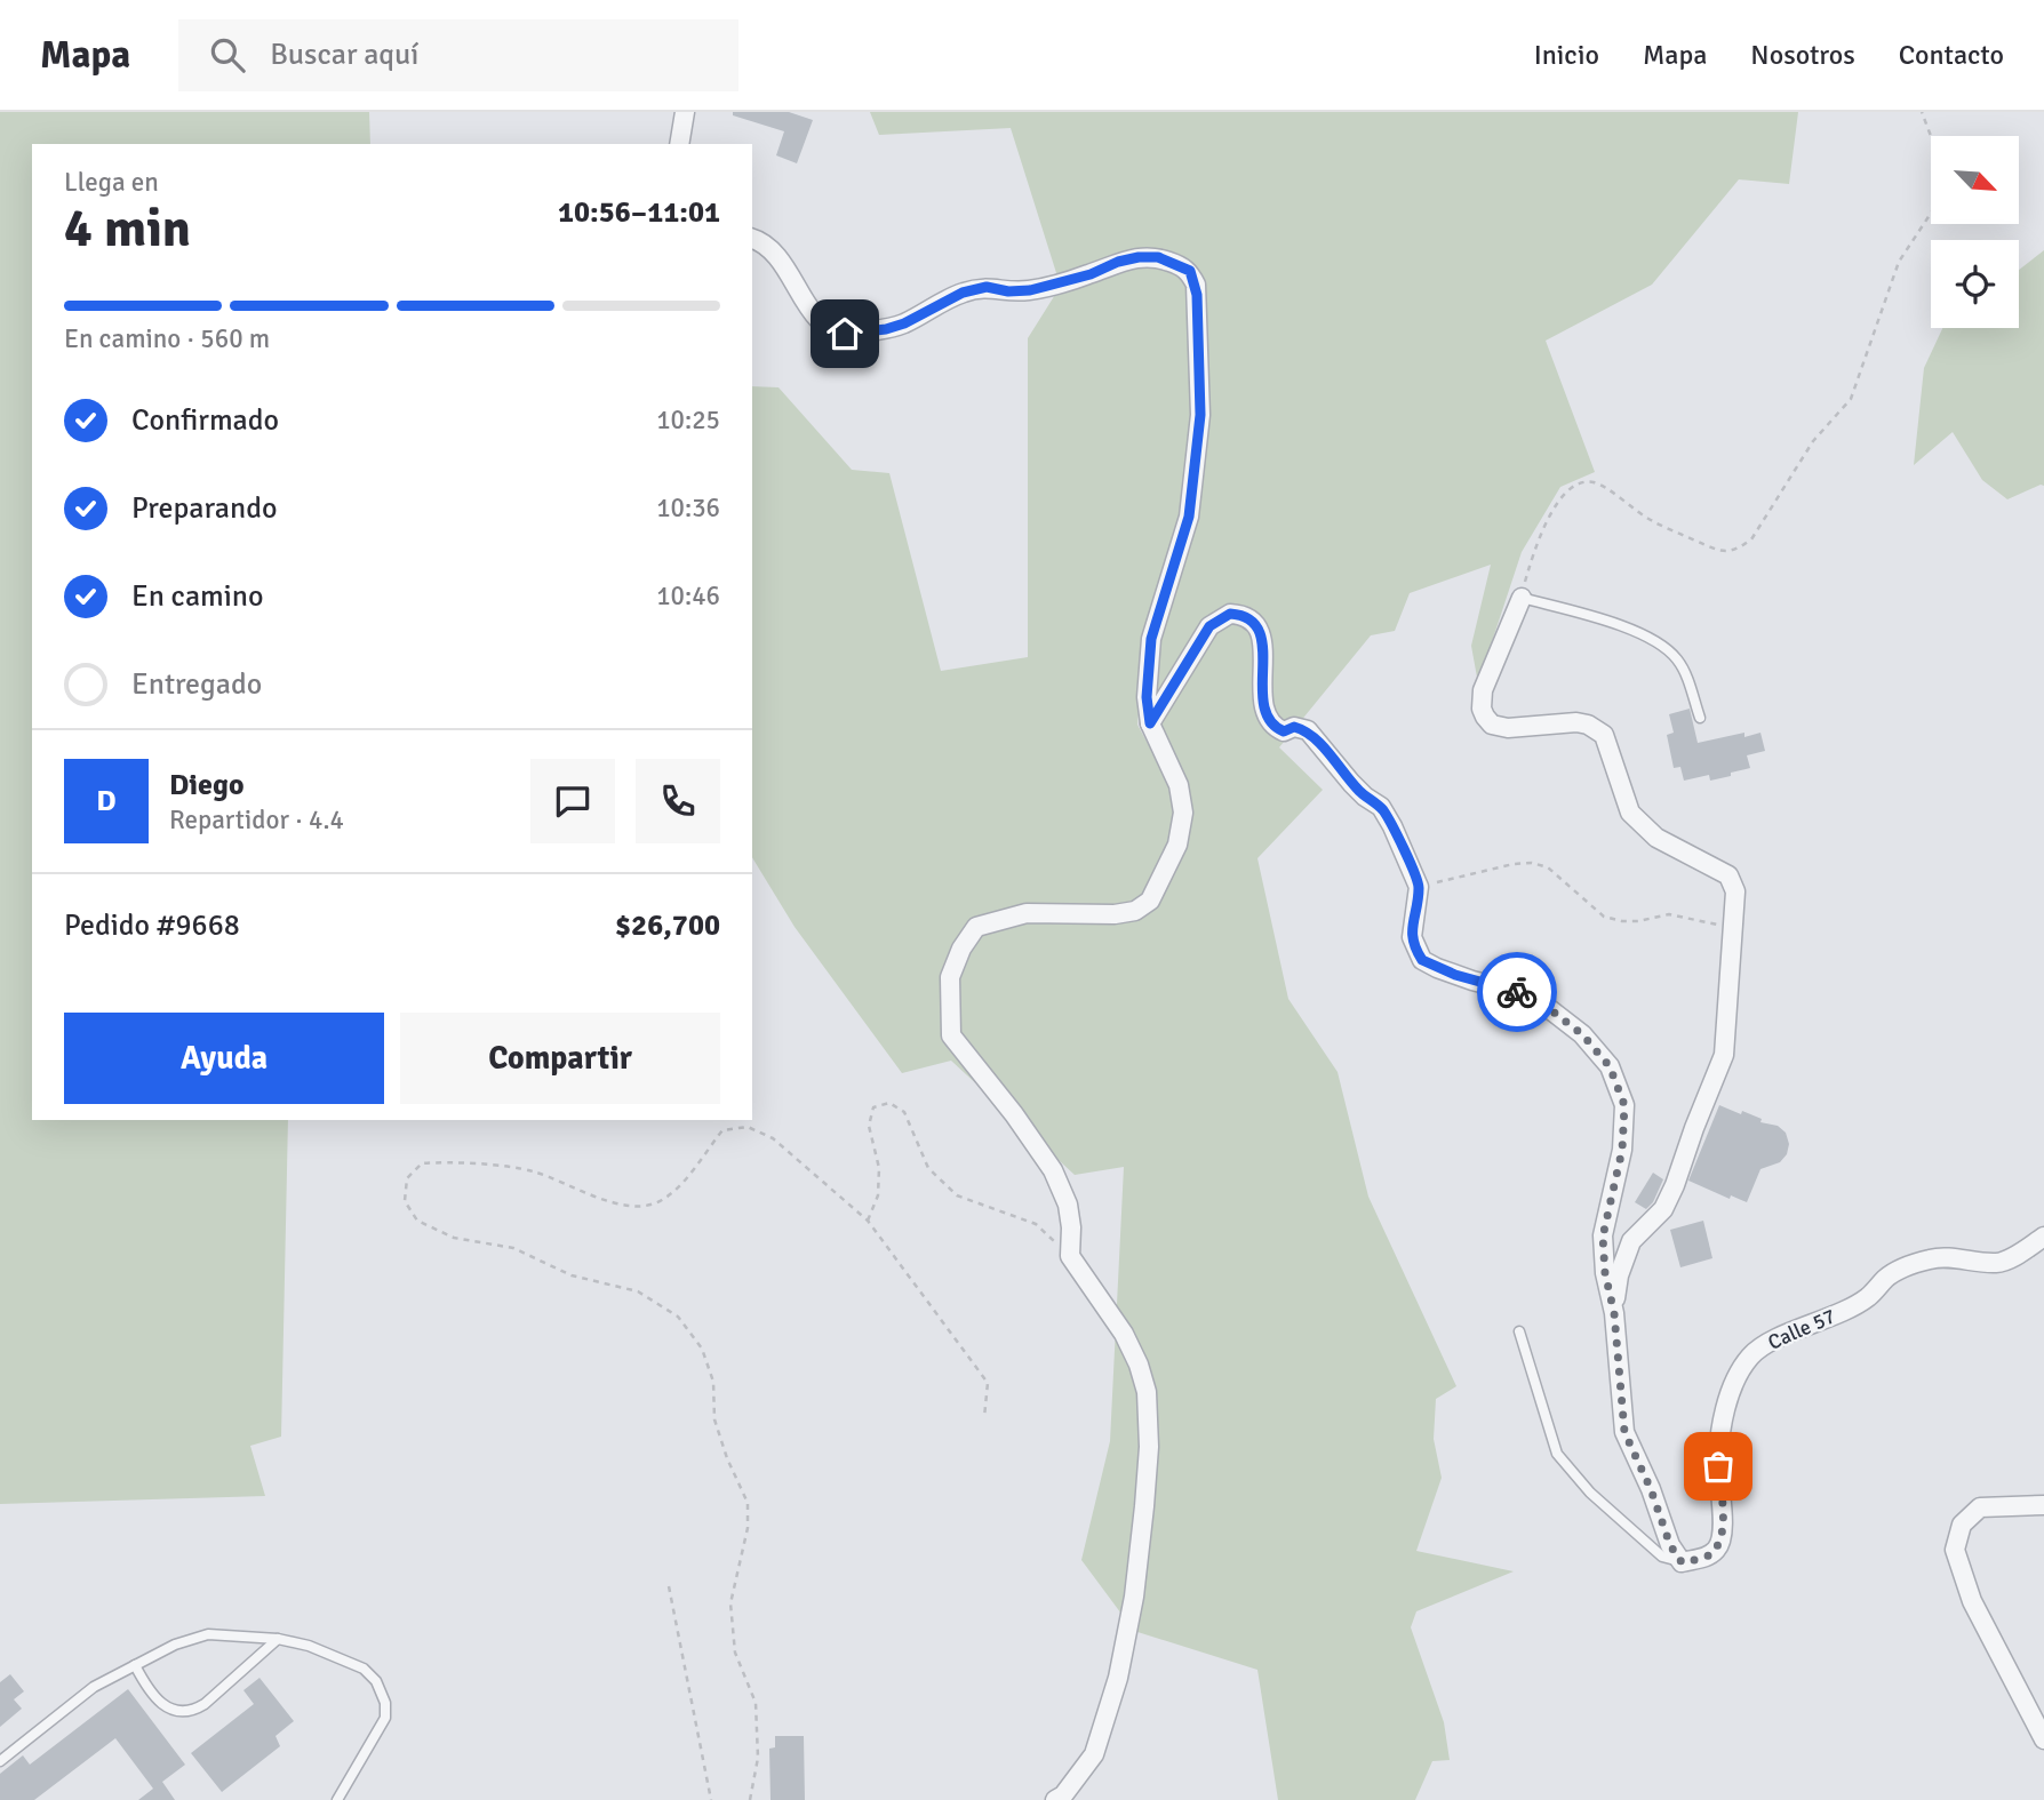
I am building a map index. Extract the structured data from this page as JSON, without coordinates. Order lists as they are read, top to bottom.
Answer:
{
  "streets": {
    "street": ["Calle 57"]
  },
  "north": "bottom right",
  "page": {
    "header": "Mapa",
    "search": "Buscar aquí",
    "nav": [
      "Inicio",
      "Mapa",
      "Nosotros",
      "Contacto"
    ],
    "heading": ["4 min", "Llega en", "10:56–11:01"],
    "panel": [
      "Diego",
      "Repartidor · 4.4",
      "Pedido #9668",
      "$26,700"
    ],
    "bar": "En camino · 560 m",
    "list": [
      ["Confirmado", "10:25"],
      ["Preparando", "10:36"],
      ["En camino", "10:46"],
      "Entregado"
    ],
    "round": "D",
    "buttons": ["Ayuda", "Compartir"]
  }
}
